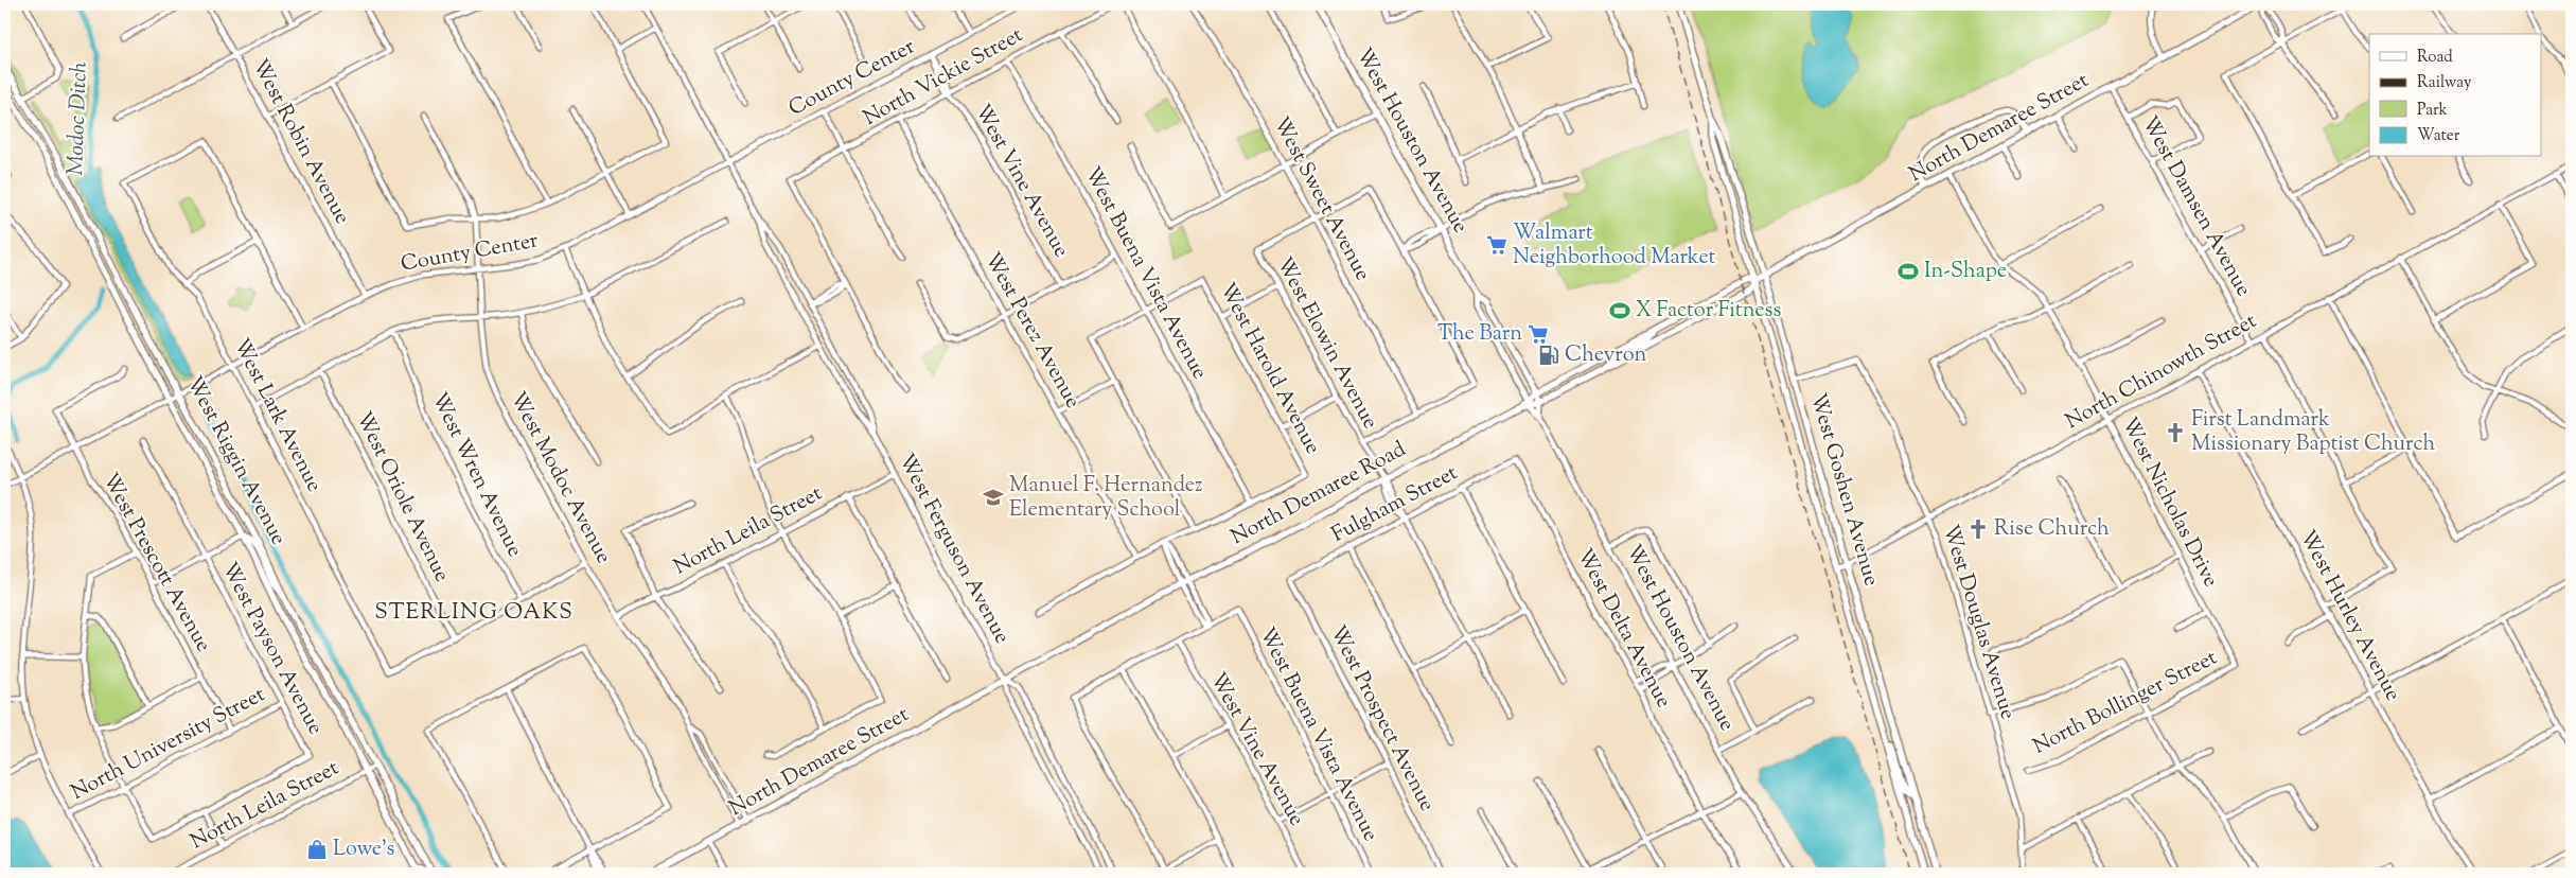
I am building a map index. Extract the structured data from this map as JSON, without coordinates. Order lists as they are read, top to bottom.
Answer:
{
  "streets": {
    "main road": [
      "North Demaree Street",
      "West Houston Avenue",
      "West Riggin Avenue",
      "West Goshen Avenue",
      "North Demaree Road"
    ],
    "street": [
      "North Vickie Street",
      "County Center",
      "West Robin Avenue",
      "West Vine Avenue",
      "West Sweet Avenue",
      "West Damsen Avenue",
      "West Buena Vista Avenue",
      "West Perez Avenue",
      "West Elowin Avenue",
      "West Harold Avenue",
      "North Chinowth Street",
      "West Lark Avenue",
      "West Wren Avenue",
      "West Modoc Avenue",
      "West Oriole Avenue",
      "West Nicholas Drive",
      "Fulgham Street",
      "North Leila Street",
      "West Ferguson Avenue",
      "West Prescott Avenue",
      "West Hurley Avenue",
      "West Douglas Avenue",
      "West Delta Avenue",
      "West Payson Avenue",
      "North Bollinger Street",
      "West Prospect Avenue",
      "North University Street"
    ]
  },
  "crossings": [
    ["North Vickie Street", "West Vine Avenue"],
    ["North Vickie Street", "West Buena Vista Avenue"],
    ["North Vickie Street", "West Perez Avenue"],
    ["County Center", "West Robin Avenue"],
    ["County Center", "West Vine Avenue"],
    ["County Center", "West Lark Avenue"],
    ["County Center", "West Riggin Avenue"],
    ["County Center", "West Modoc Avenue"],
    ["County Center", "West Ferguson Avenue"],
    ["County Center", "West Prescott Avenue"],
    ["North Demaree Street", "West Houston Avenue"],
    ["North Demaree Street", "West Damsen Avenue"],
    ["North Demaree Street", "West Modoc Avenue"],
    ["North Demaree Street", "West Goshen Avenue"],
    ["North Demaree Street", "North Demaree Road"],
    ["North Demaree Street", "West Nicholas Drive"],
    ["North Demaree Street", "West Ferguson Avenue"],
    ["West Houston Avenue", "North Demaree Road"],
    ["West Sweet Avenue", "West Elowin Avenue"],
    ["West Damsen Avenue", "North Chinowth Street"],
    ["West Buena Vista Avenue", "West Harold Avenue"],
    ["West Elowin Avenue", "North Demaree Road"],
    ["West Elowin Avenue", "Fulgham Street"],
    ["North Chinowth Street", "West Goshen Avenue"],
    ["North Chinowth Street", "West Nicholas Drive"],
    ["North Chinowth Street", "West Hurley Avenue"],
    ["North Chinowth Street", "West Douglas Avenue"],
    ["West Lark Avenue", "West Oriole Avenue"],
    ["West Riggin Avenue", "North Leila Street"],
    ["West Modoc Avenue", "North Leila Street"],
    ["West Goshen Avenue", "West Douglas Avenue"],
    ["North Demaree Road", "West Ferguson Avenue"],
    ["West Nicholas Drive", "North Bollinger Street"],
    ["Fulgham Street", "West Delta Avenue"],
    ["Fulgham Street", "West Prospect Avenue"],
    ["North Leila Street", "West Ferguson Avenue"],
    ["West Prescott Avenue", "North University Street"],
    ["West Payson Avenue", "North University Street"]
  ],
  "districts": ["STERLING OAKS"],
  "water": ["Modoc Ditch"],
  "places": {
    "supermarket": ["Walmart Neighborhood Market", "The Barn"],
    "sports": ["In-Shape", "X Factor Fitness"],
    "fuel station": ["Chevron"],
    "church": ["First Landmark Missionary Baptist Church", "Rise Church"],
    "school or university": ["Manuel F. Hernandez Elementary School"],
    "shop": ["Lowe's"]
  },
  "legend": [
    "Road",
    "Railway",
    "Park",
    "Water"
  ]
}
